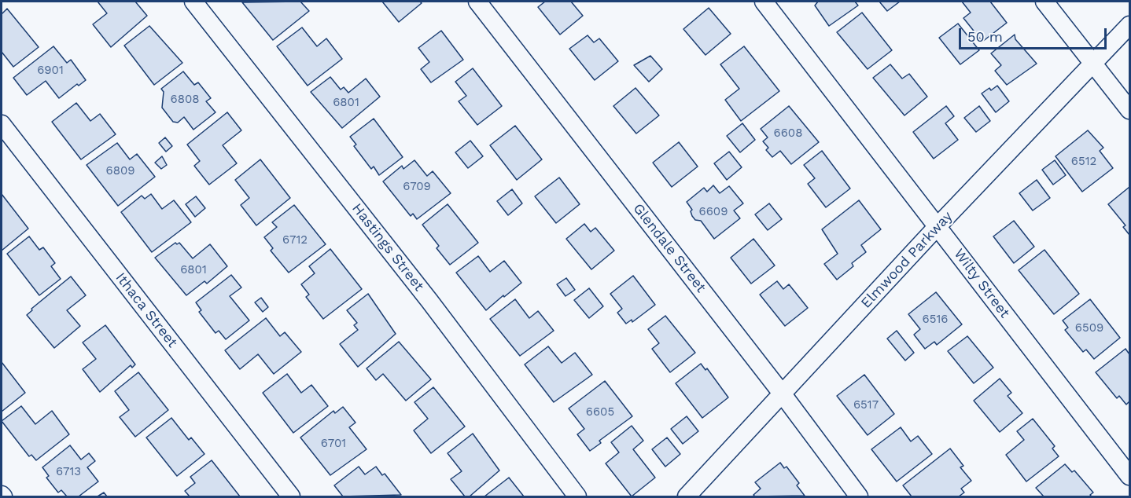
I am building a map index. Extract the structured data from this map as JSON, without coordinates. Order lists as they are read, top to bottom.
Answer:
{
  "streets": {
    "street": [
      "Hastings Street",
      "Glendale Street",
      "Elmwood Parkway",
      "Wilty Street",
      "Ithaca Street"
    ]
  },
  "crossings": [
    ["Glendale Street", "Elmwood Parkway"],
    ["Elmwood Parkway", "Wilty Street"]
  ],
  "house_numbers": [
    "6901",
    "6808",
    "6801",
    "6608",
    "6512",
    "6809",
    "6709",
    "6609",
    "6712",
    "6801",
    "6516",
    "6509",
    "6517",
    "6605",
    "6701",
    "6713"
  ],
  "scale_bar": "50 m"
}
